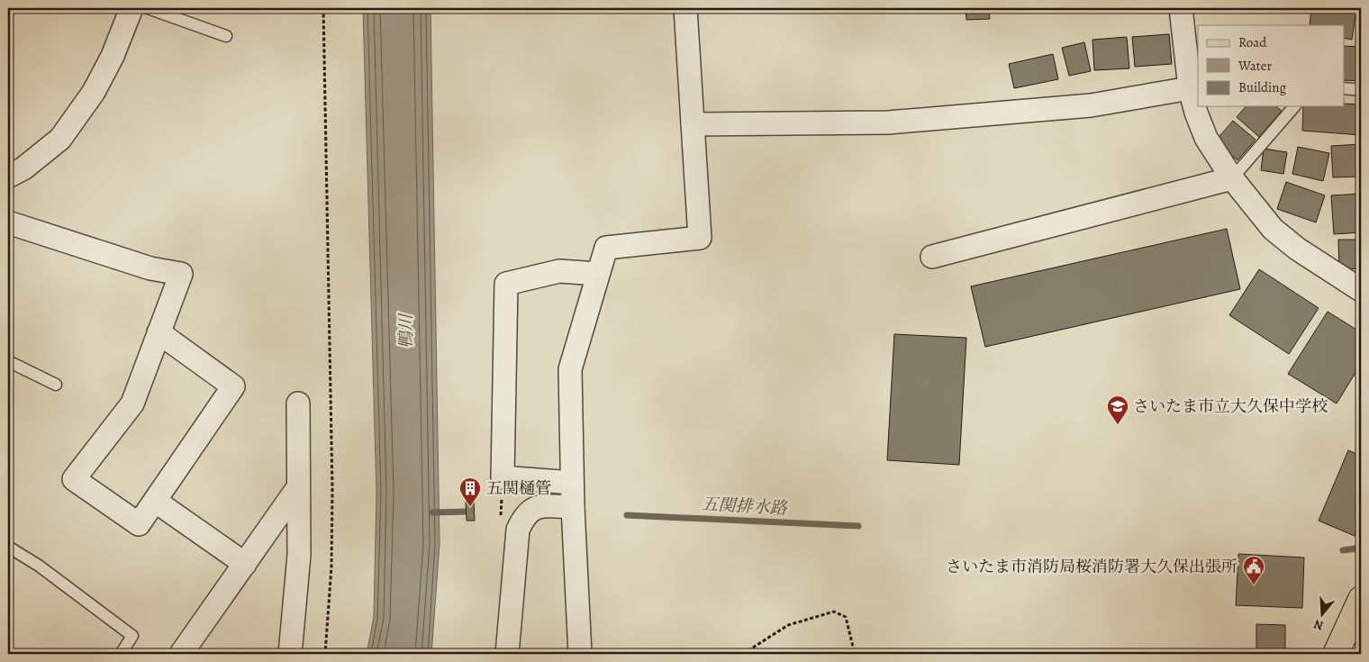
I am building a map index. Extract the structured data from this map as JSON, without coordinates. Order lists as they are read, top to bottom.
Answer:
{
  "water": ["鴨川", "五関排水路"],
  "places": {
    "school or university": ["さいたま市立大久保中学校"],
    "building": ["五関樋管"],
    "public building": ["さいたま市消防局桜消防署大久保出張所"]
  },
  "legend": ["Road", "Water", "Building"],
  "north": "bottom"
}
